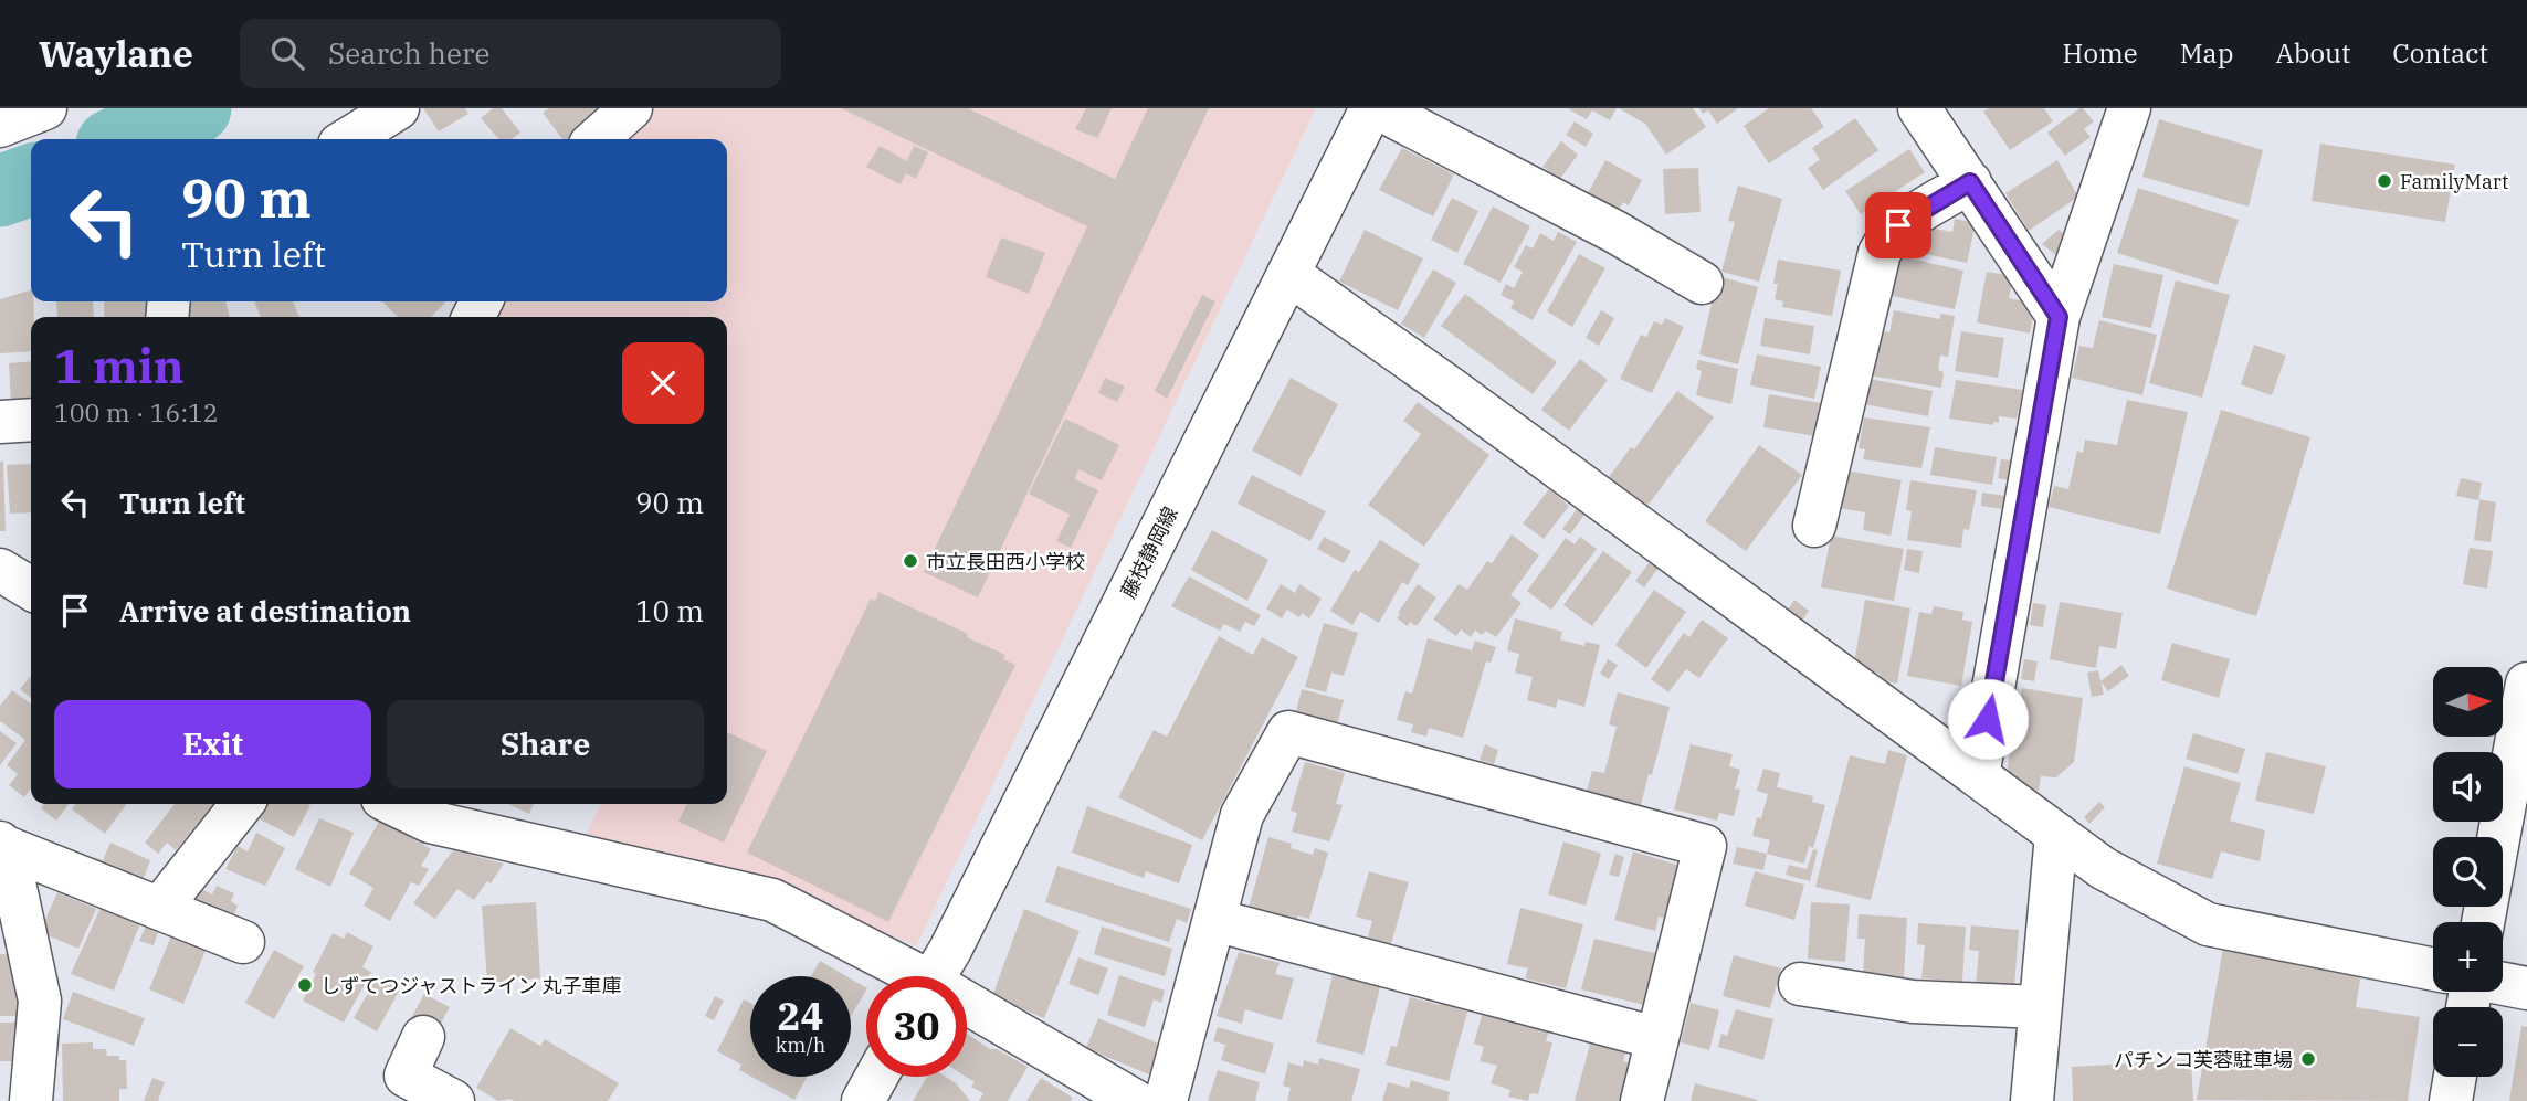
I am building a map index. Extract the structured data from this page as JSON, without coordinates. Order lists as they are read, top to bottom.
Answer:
{
  "streets": {
    "main road": ["藤枝静岡線"]
  },
  "places": [
    "FamilyMart",
    "市立長田西小学校",
    "しずてつジャストライン 丸子車庫",
    "パチンコ芙蓉駐車場"
  ],
  "north": "right",
  "page": {
    "header": "Waylane",
    "search": "Search here",
    "nav": [
      "Home",
      "Map",
      "About",
      "Contact"
    ],
    "turn": ["90 m", "Turn left"],
    "heading": ["1 min", "100 m · 16:12"],
    "list": [
      {
        "name": "Turn left",
        "value": "90 m"
      },
      {
        "name": "Arrive at destination",
        "value": "10 m"
      }
    ],
    "map_buttons": ["+", "−"],
    "buttons": ["Exit", "Share"],
    "speed": "24 km/h",
    "limit": "30"
  }
}
